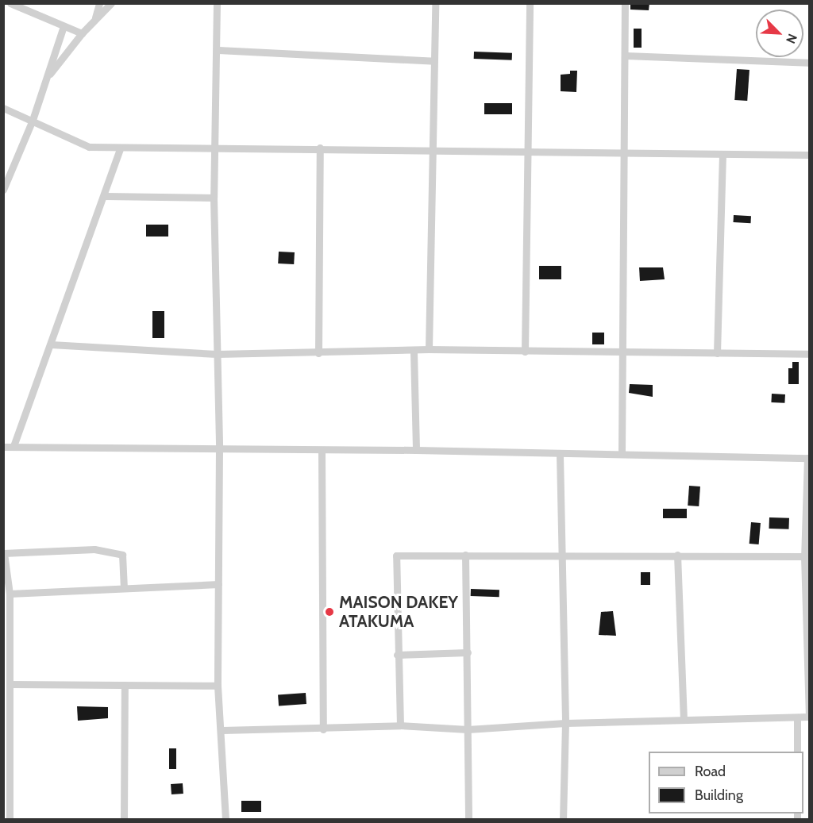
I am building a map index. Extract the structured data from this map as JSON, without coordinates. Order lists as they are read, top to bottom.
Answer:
{
  "places": ["MAISON DAKEY ATAKUMA"],
  "legend": ["Road", "Building"],
  "north": "bottom right"
}
